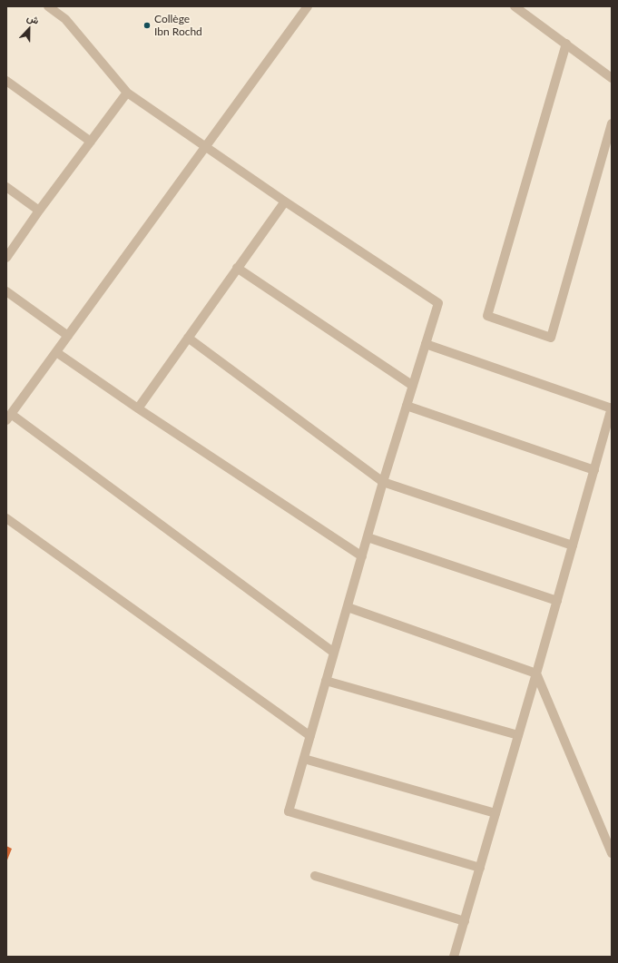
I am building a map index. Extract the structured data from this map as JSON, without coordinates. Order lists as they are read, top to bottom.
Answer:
{
  "places": ["Collège Ibn Rochd"],
  "north": "top"
}
